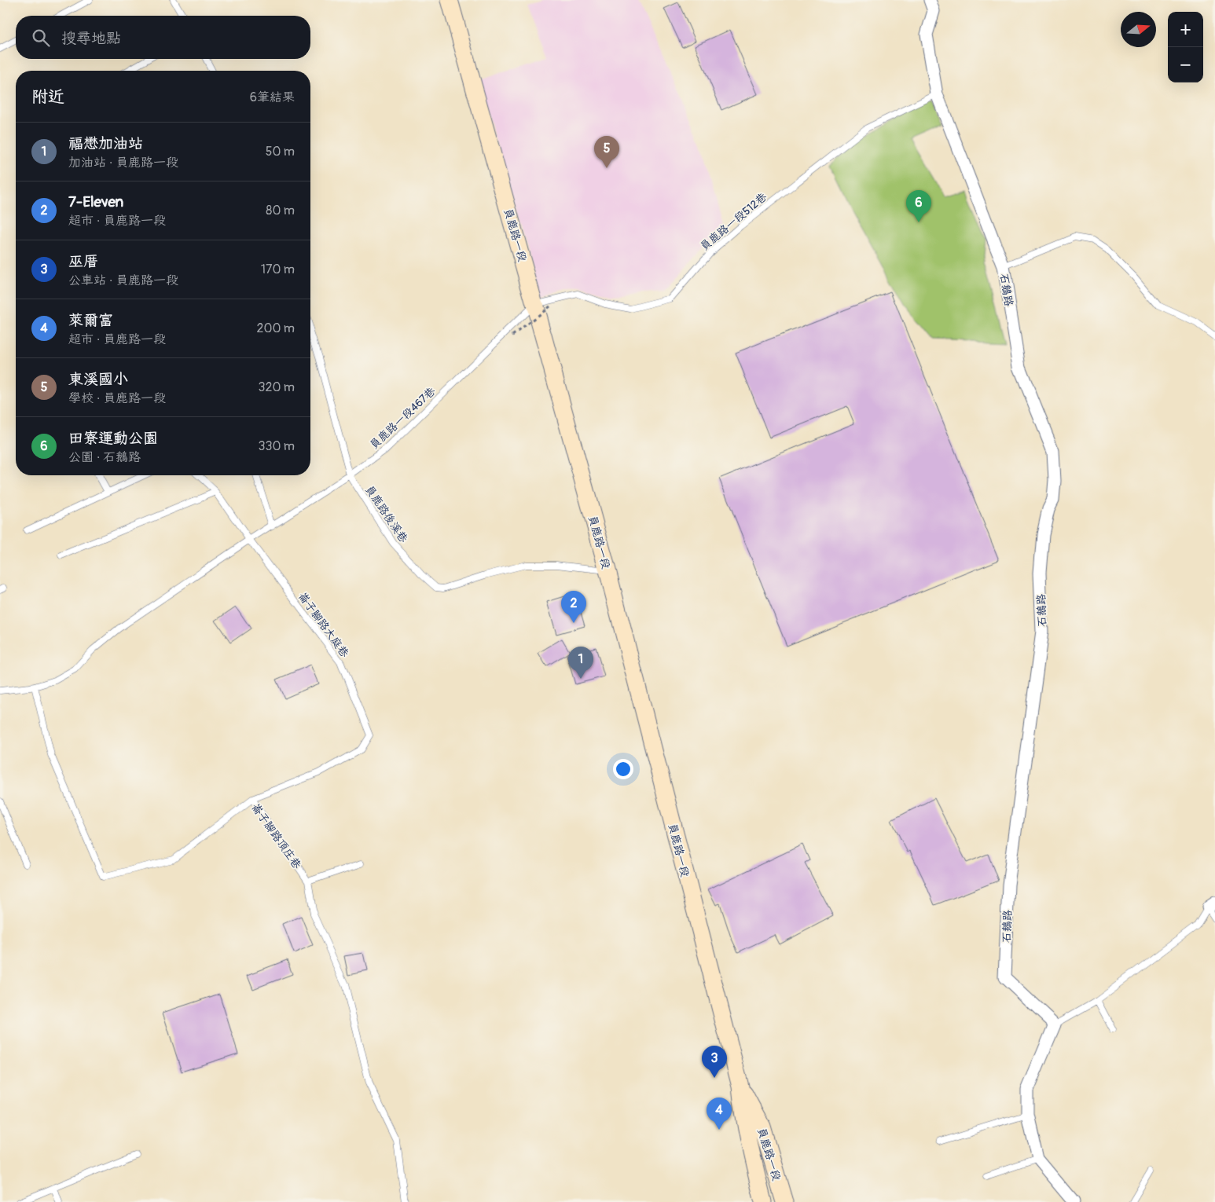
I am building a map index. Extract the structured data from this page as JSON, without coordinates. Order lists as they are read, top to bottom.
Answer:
{
  "streets": {
    "main road": ["員鹿路一段"],
    "street": ["石鵝路"],
    "lane": [
      "員鹿路一段512巷",
      "員鹿路一段467巷",
      "員鹿路後溪巷",
      "崙子腳路大庭巷",
      "崙子腳路頂庄巷"
    ]
  },
  "crossings": [
    ["員鹿路一段512巷", "員鹿路一段"],
    ["員鹿路一段512巷", "石鵝路"],
    ["員鹿路一段512巷", "員鹿路一段467巷"],
    ["員鹿路一段", "員鹿路一段467巷"],
    ["員鹿路一段", "員鹿路後溪巷"],
    ["員鹿路一段467巷", "員鹿路後溪巷"],
    ["員鹿路一段467巷", "崙子腳路大庭巷"],
    ["崙子腳路大庭巷", "崙子腳路頂庄巷"]
  ],
  "north": "right",
  "page": {
    "map_buttons": ["+", "−"],
    "search": "搜尋地點",
    "heading": ["附近", "6筆結果"],
    "list": [
      {
        "mark": "1",
        "name": "福懋加油站",
        "note": "加油站 · 員鹿路一段",
        "value": "50 m"
      },
      {
        "mark": "2",
        "name": "7-Eleven",
        "note": "超市 · 員鹿路一段",
        "value": "80 m"
      },
      {
        "mark": "3",
        "name": "巫厝",
        "note": "公車站 · 員鹿路一段",
        "value": "170 m"
      },
      {
        "mark": "4",
        "name": "萊爾富",
        "note": "超市 · 員鹿路一段",
        "value": "200 m"
      },
      {
        "mark": "5",
        "name": "東溪國小",
        "note": "學校 · 員鹿路一段",
        "value": "320 m"
      },
      {
        "mark": "6",
        "name": "田寮運動公園",
        "note": "公園 · 石鵝路",
        "value": "330 m"
      }
    ],
    "pins": [
      "5",
      "6",
      "2",
      "1",
      "3",
      "4"
    ]
  }
}
